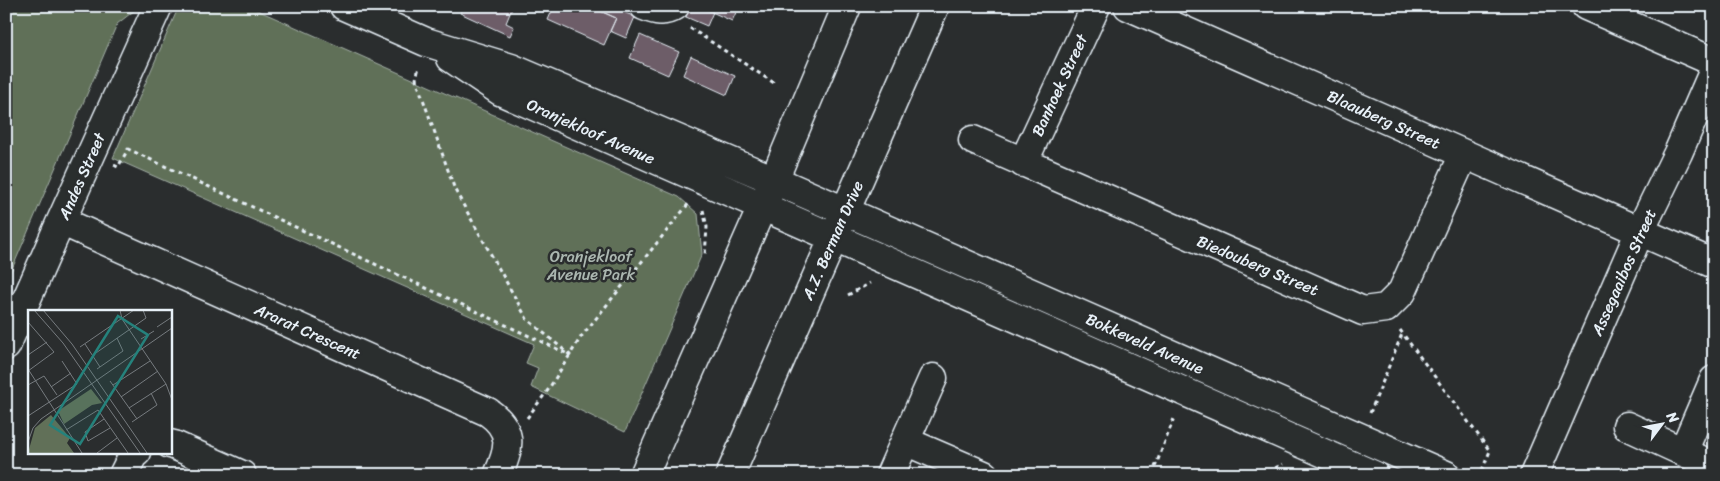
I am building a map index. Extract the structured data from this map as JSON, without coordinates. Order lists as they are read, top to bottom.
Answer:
{
  "streets": {
    "street": [
      "Banhoek Street",
      "Blaauberg Street",
      "Oranjekloof Avenue",
      "Andes Street",
      "A.Z. Berman Drive",
      "Biedouberg Street",
      "Assegaaibos Street",
      "Ararat Crescent",
      "Bokkeveld Avenue"
    ]
  },
  "crossings": [
    ["Banhoek Street", "Biedouberg Street"],
    ["Blaauberg Street", "Assegaaibos Street"],
    ["Oranjekloof Avenue", "A.Z. Berman Drive"],
    ["Oranjekloof Avenue", "Bokkeveld Avenue"],
    ["Andes Street", "Ararat Crescent"],
    ["A.Z. Berman Drive", "Bokkeveld Avenue"]
  ],
  "parks": ["Oranjekloof Avenue Park"],
  "north": "top right"
}
